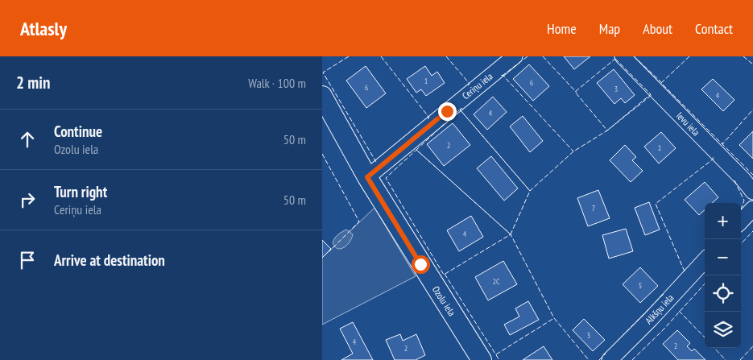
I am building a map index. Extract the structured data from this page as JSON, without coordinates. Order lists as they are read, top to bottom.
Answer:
{
  "streets": {
    "main road": ["Ozolu iela"],
    "street": ["Ceriņu iela", "Ievu iela", "Alkšņu iela"]
  },
  "crossings": [
    ["Ceriņu iela", "Ozolu iela"]
  ],
  "house_numbers": [
    "1",
    "6",
    "6",
    "3",
    "4",
    "4",
    "2",
    "1",
    "7",
    "4",
    "2C",
    "5",
    "3",
    "4",
    "2",
    "2"
  ],
  "page": {
    "header": "Atlasly",
    "nav": [
      "Home",
      "Map",
      "About",
      "Contact"
    ],
    "heading": ["2 min", "Walk · 100 m"],
    "list": [
      ["Continue", "Ozolu iela", "50 m"],
      ["Turn right", "Ceriņu iela", "50 m"],
      "Arrive at destination"
    ],
    "map_buttons": ["+", "−"]
  }
}
